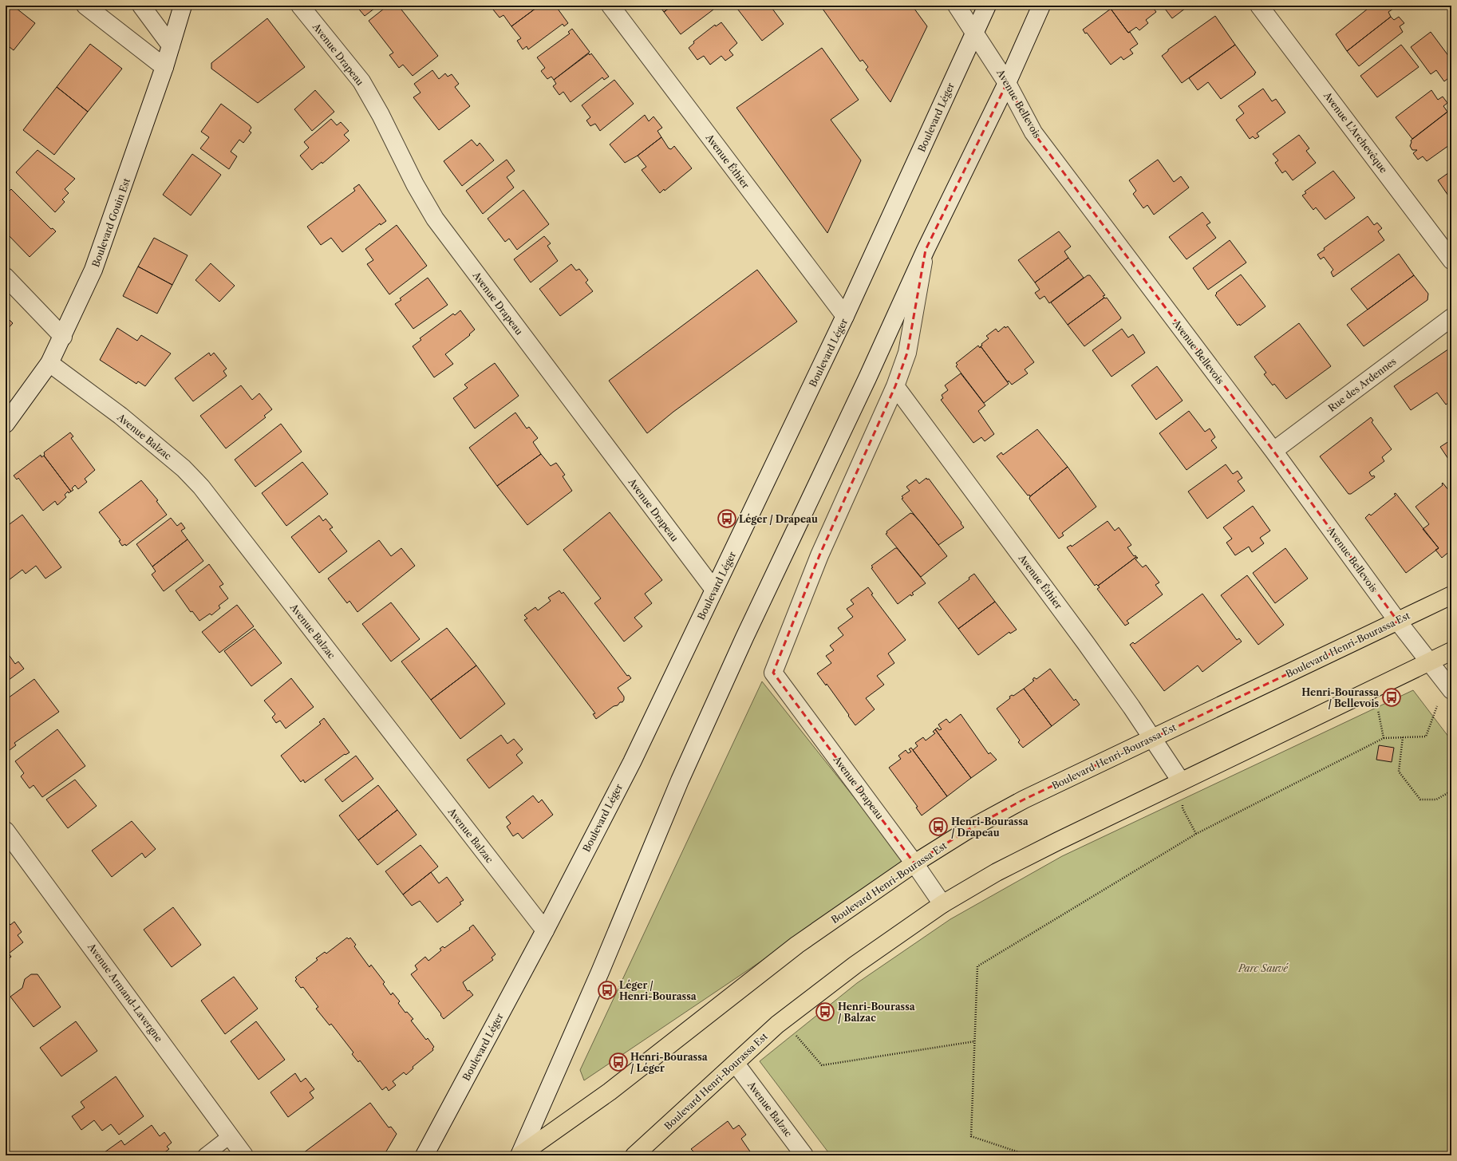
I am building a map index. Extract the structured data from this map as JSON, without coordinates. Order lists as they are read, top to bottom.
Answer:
{
  "streets": {
    "main road": ["Boulevard Henri-Bourassa Est"],
    "street": [
      "Avenue Drapeau",
      "Avenue Bellevois",
      "Boulevard Léger",
      "Avenue L'Archevêque",
      "Avenue Éthier",
      "Boulevard Gouin Est",
      "Rue des Ardennes",
      "Avenue Balzac",
      "Avenue Armand-Lavergne"
    ]
  },
  "crossings": [
    ["Avenue Drapeau", "Boulevard Léger"],
    ["Avenue Drapeau", "Avenue Éthier"],
    ["Avenue Drapeau", "Boulevard Henri-Bourassa Est"],
    ["Avenue Bellevois", "Boulevard Léger"],
    ["Avenue Bellevois", "Rue des Ardennes"],
    ["Avenue Bellevois", "Boulevard Henri-Bourassa Est"],
    ["Boulevard Léger", "Avenue Éthier"],
    ["Boulevard Léger", "Avenue Balzac"],
    ["Avenue Éthier", "Boulevard Henri-Bourassa Est"],
    ["Boulevard Gouin Est", "Avenue Balzac"],
    ["Avenue Balzac", "Boulevard Henri-Bourassa Est"]
  ],
  "parks": ["Parc Sauvé"],
  "places": {
    "bus stop": [
      "Léger / Drapeau",
      "Henri-Bourassa / Bellevois",
      "Henri-Bourassa / Drapeau",
      "Léger / Henri-Bourassa",
      "Henri-Bourassa / Balzac",
      "Henri-Bourassa / Léger"
    ]
  }
}
